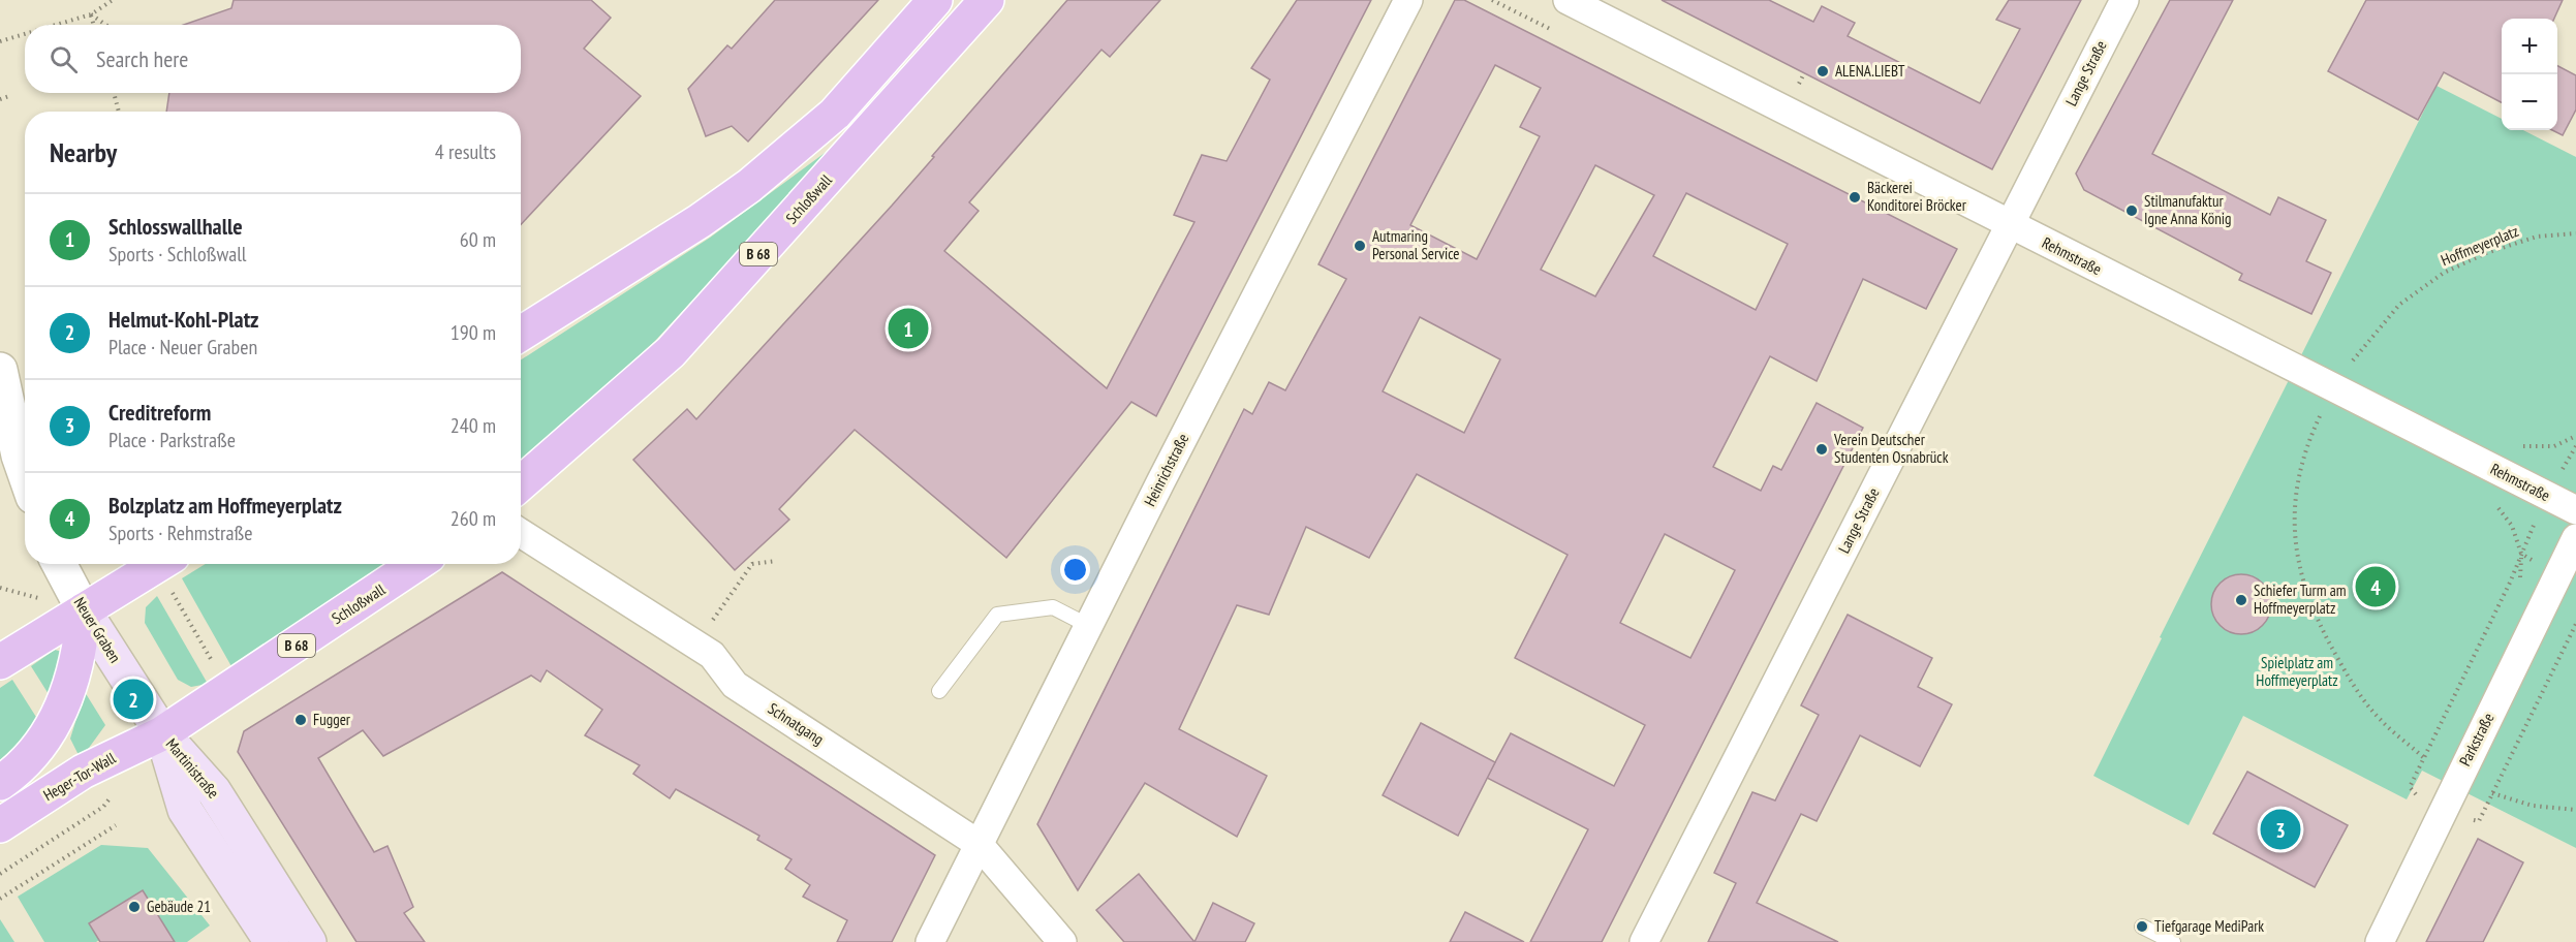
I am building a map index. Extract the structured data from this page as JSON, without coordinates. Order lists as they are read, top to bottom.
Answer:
{
  "streets": {
    "main road": [
      "Schloßwall",
      "B 68",
      "Neuer Graben",
      "Martinistraße",
      "Heger-Tor-Wall"
    ],
    "street": [
      "Lange Straße",
      "Rehmstraße",
      "Heinrichstraße",
      "Schnatgang",
      "Parkstraße"
    ],
    "path": ["Hoffmeyerplatz"]
  },
  "crossings": [
    ["Lange Straße", "Rehmstraße"],
    ["Schloßwall", "Neuer Graben"],
    ["Schloßwall", "Martinistraße"],
    ["Schloßwall", "Heger-Tor-Wall"],
    ["Heinrichstraße", "Schnatgang"],
    ["Neuer Graben", "Martinistraße"],
    ["Neuer Graben", "Heger-Tor-Wall"],
    ["Martinistraße", "Heger-Tor-Wall"]
  ],
  "parks": ["Spielplatz am Hoffmeyerplatz"],
  "places": [
    "ALENA.LIEBT",
    "Bäckerei Konditorei Bröcker",
    "Stilmanufaktur Igne Anna König",
    "Autmaring Personal Service",
    "Verein Deutscher Studenten Osnabrück",
    "Schiefer Turm am Hoffmeyerplatz",
    "Fugger",
    "Gebäude 21",
    "Tiefgarage MediPark"
  ],
  "page": {
    "map_buttons": ["+", "−"],
    "search": "Search here",
    "heading": ["Nearby", "4 results"],
    "list": [
      {
        "mark": "1",
        "name": "Schlosswallhalle",
        "note": "Sports · Schloßwall",
        "value": "60 m"
      },
      {
        "mark": "2",
        "name": "Helmut-Kohl-Platz",
        "note": "Place · Neuer Graben",
        "value": "190 m"
      },
      {
        "mark": "3",
        "name": "Creditreform",
        "note": "Place · Parkstraße",
        "value": "240 m"
      },
      {
        "mark": "4",
        "name": "Bolzplatz am Hoffmeyerplatz",
        "note": "Sports · Rehmstraße",
        "value": "260 m"
      }
    ],
    "pins": [
      "1",
      "4",
      "2",
      "3"
    ]
  }
}
